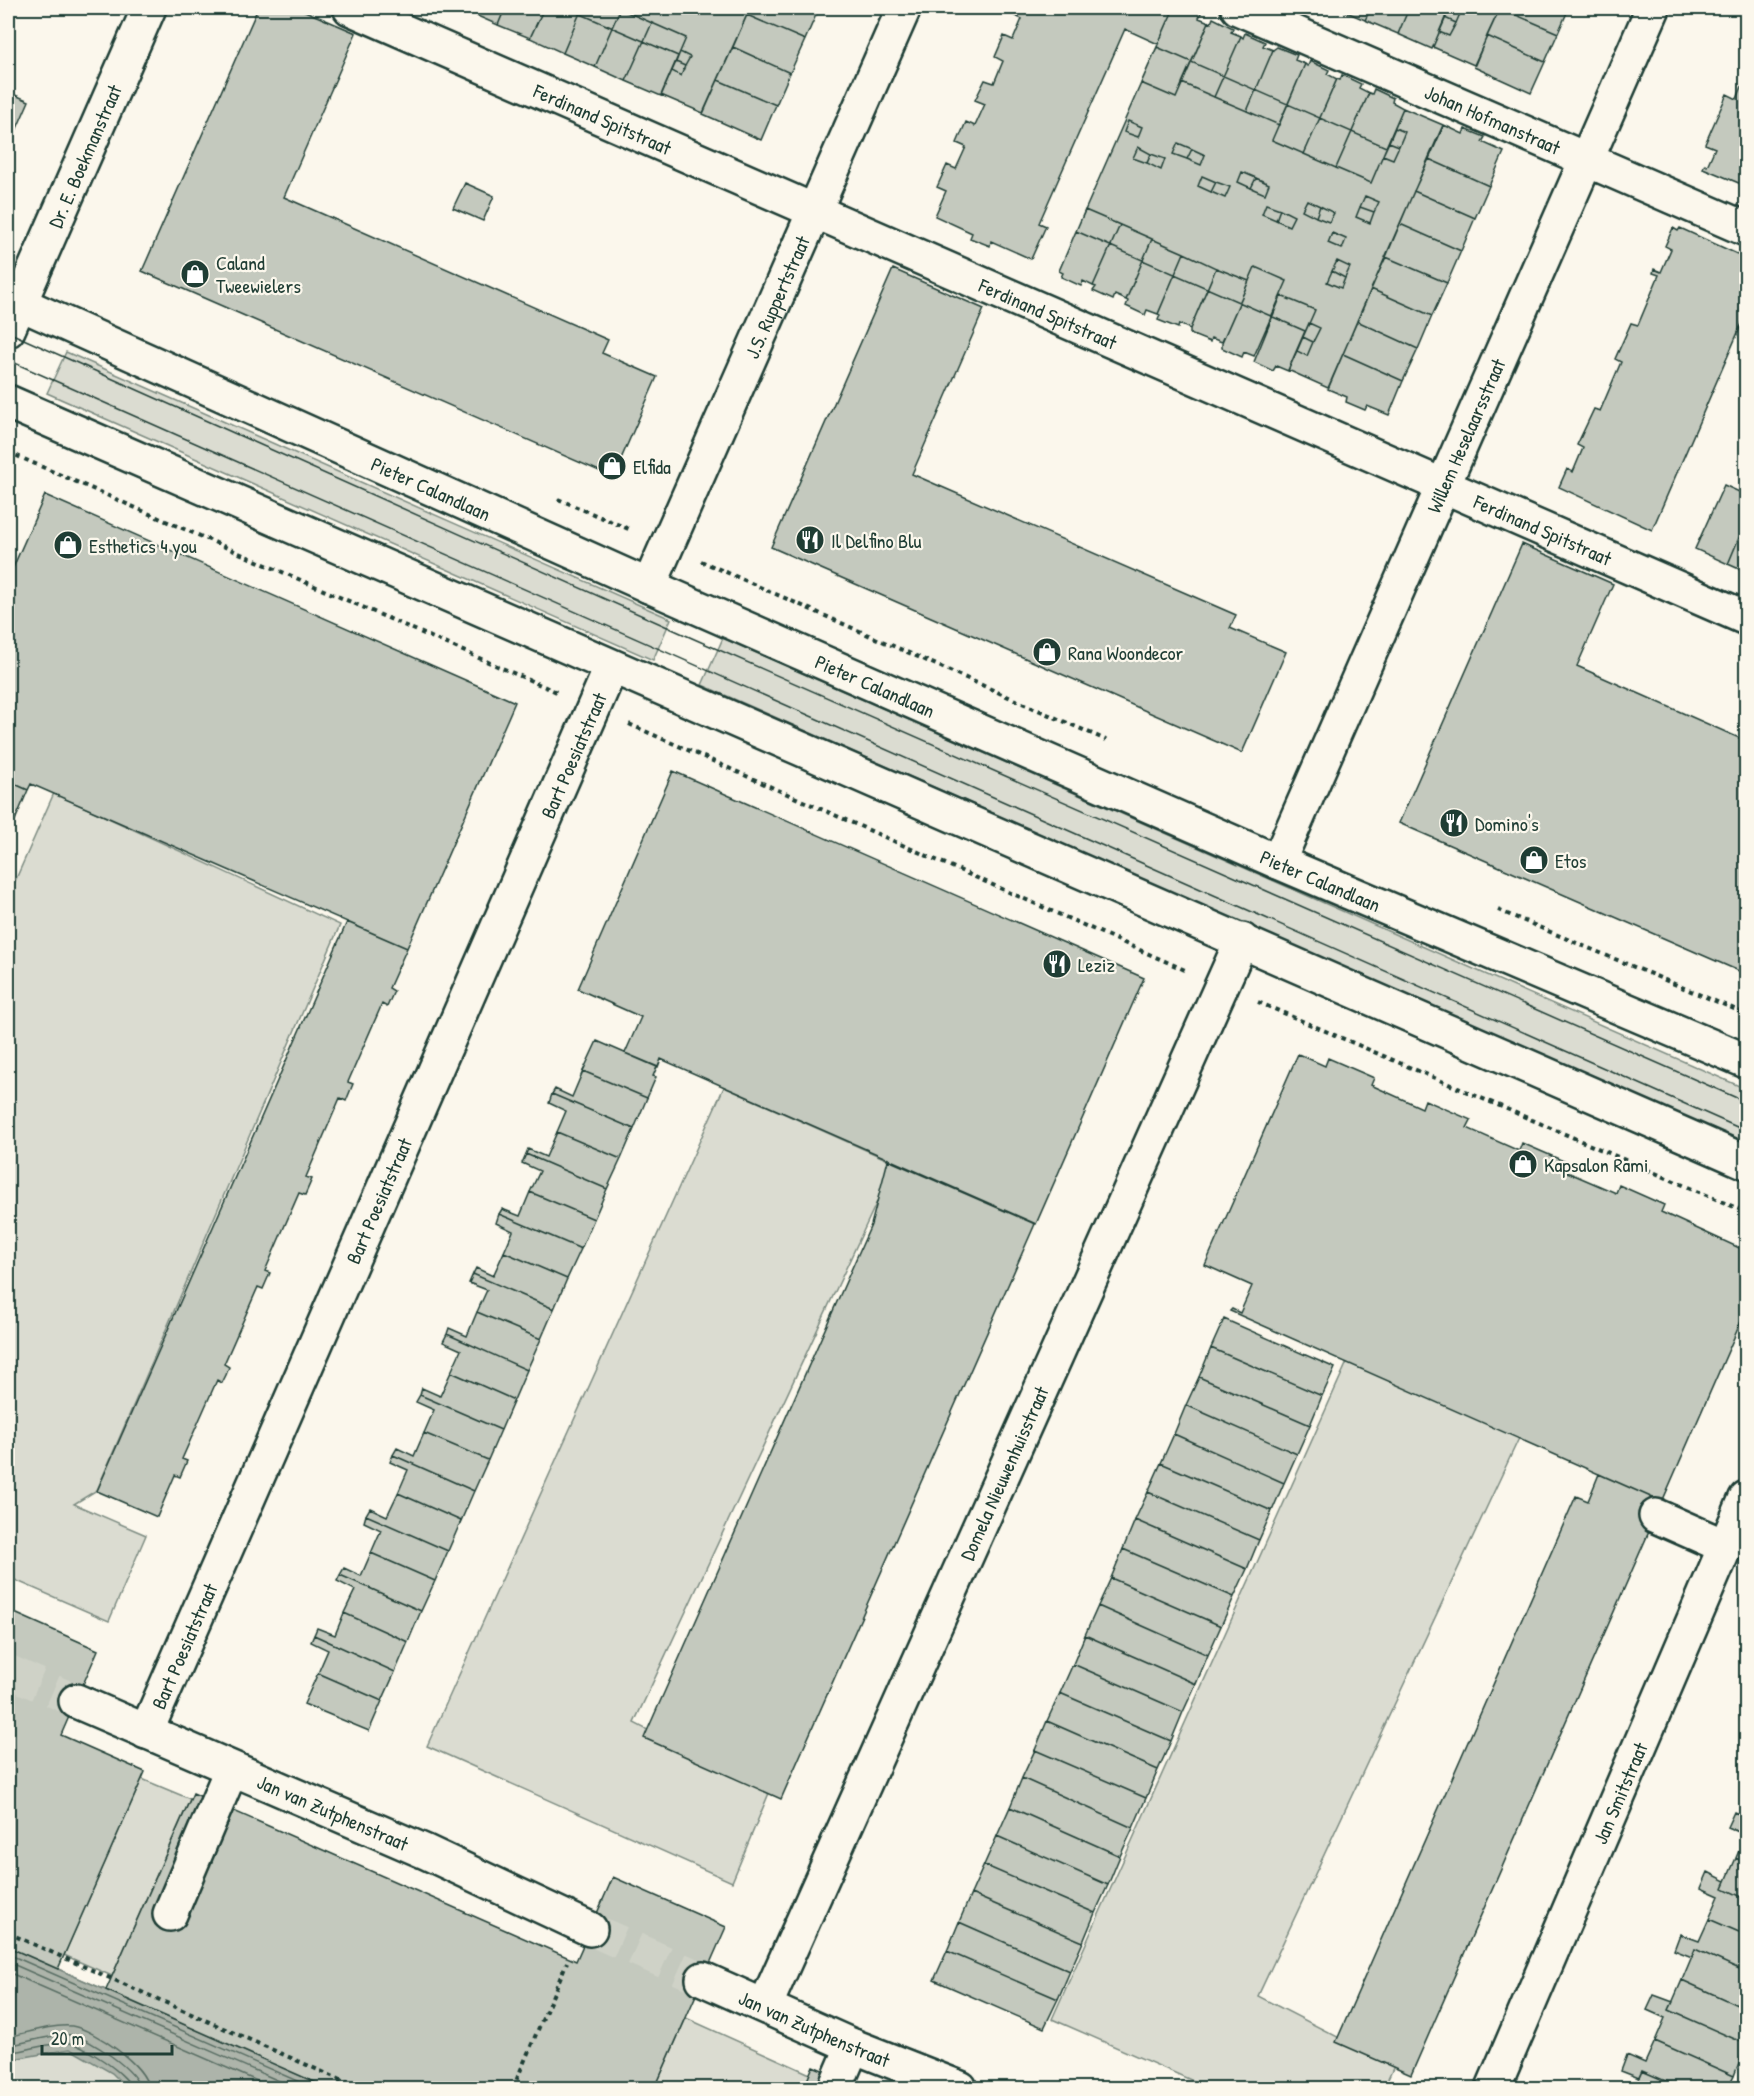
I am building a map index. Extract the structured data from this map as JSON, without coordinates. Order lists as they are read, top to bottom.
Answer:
{
  "streets": {
    "street": [
      "Ferdinand Spitstraat",
      "Johan Hofmanstraat",
      "Dr. E. Boekmanstraat",
      "J.S. Ruppertstraat",
      "Willem Heselaarsstraat",
      "Pieter Calandlaan",
      "Bart Poesiatstraat",
      "Domela Nieuwenhuisstraat",
      "Jan Smitstraat",
      "Jan van Zutphenstraat"
    ]
  },
  "crossings": [
    ["Ferdinand Spitstraat", "J.S. Ruppertstraat"],
    ["Ferdinand Spitstraat", "Willem Heselaarsstraat"],
    ["Johan Hofmanstraat", "Willem Heselaarsstraat"],
    ["Dr. E. Boekmanstraat", "Pieter Calandlaan"],
    ["J.S. Ruppertstraat", "Pieter Calandlaan"],
    ["Willem Heselaarsstraat", "Pieter Calandlaan"],
    ["Bart Poesiatstraat", "Jan van Zutphenstraat"],
    ["Domela Nieuwenhuisstraat", "Jan van Zutphenstraat"]
  ],
  "places": {
    "shop": [
      "Caland Tweewielers",
      "Elfida",
      "Esthetics 4 you",
      "Rana Woondecor",
      "Etos",
      "Kapsalon Rami"
    ],
    "restaurant": ["Il Delfino Blu", "Domino's", "Leziz"]
  },
  "scale_bar": "20 m"
}
